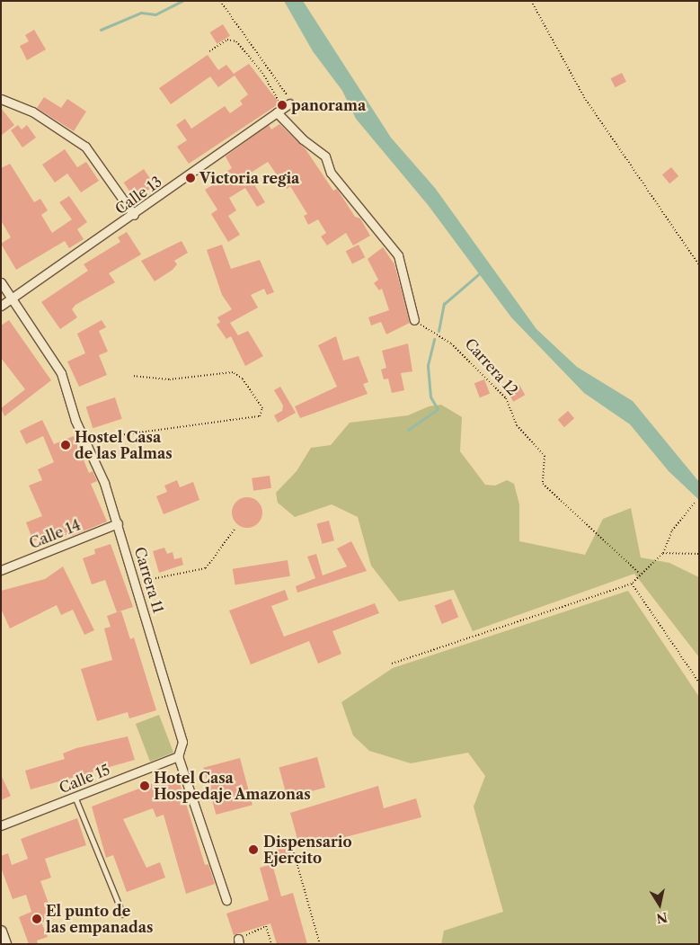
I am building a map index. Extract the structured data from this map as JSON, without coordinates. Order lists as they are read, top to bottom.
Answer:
{
  "streets": {
    "street": [
      "Calle 13",
      "Calle 14",
      "Carrera 11",
      "Calle 15"
    ],
    "path": ["Carrera 12"]
  },
  "crossings": [
    ["Calle 13", "Carrera 11"],
    ["Calle 14", "Carrera 11"],
    ["Carrera 11", "Calle 15"]
  ],
  "places": [
    "panorama",
    "Victoria regia",
    "Hostel Casa de las Palmas",
    "Hotel Casa Hospedaje Amazonas",
    "Dispensario Ejercito",
    "El punto de las empanadas"
  ],
  "north": "bottom"
}
